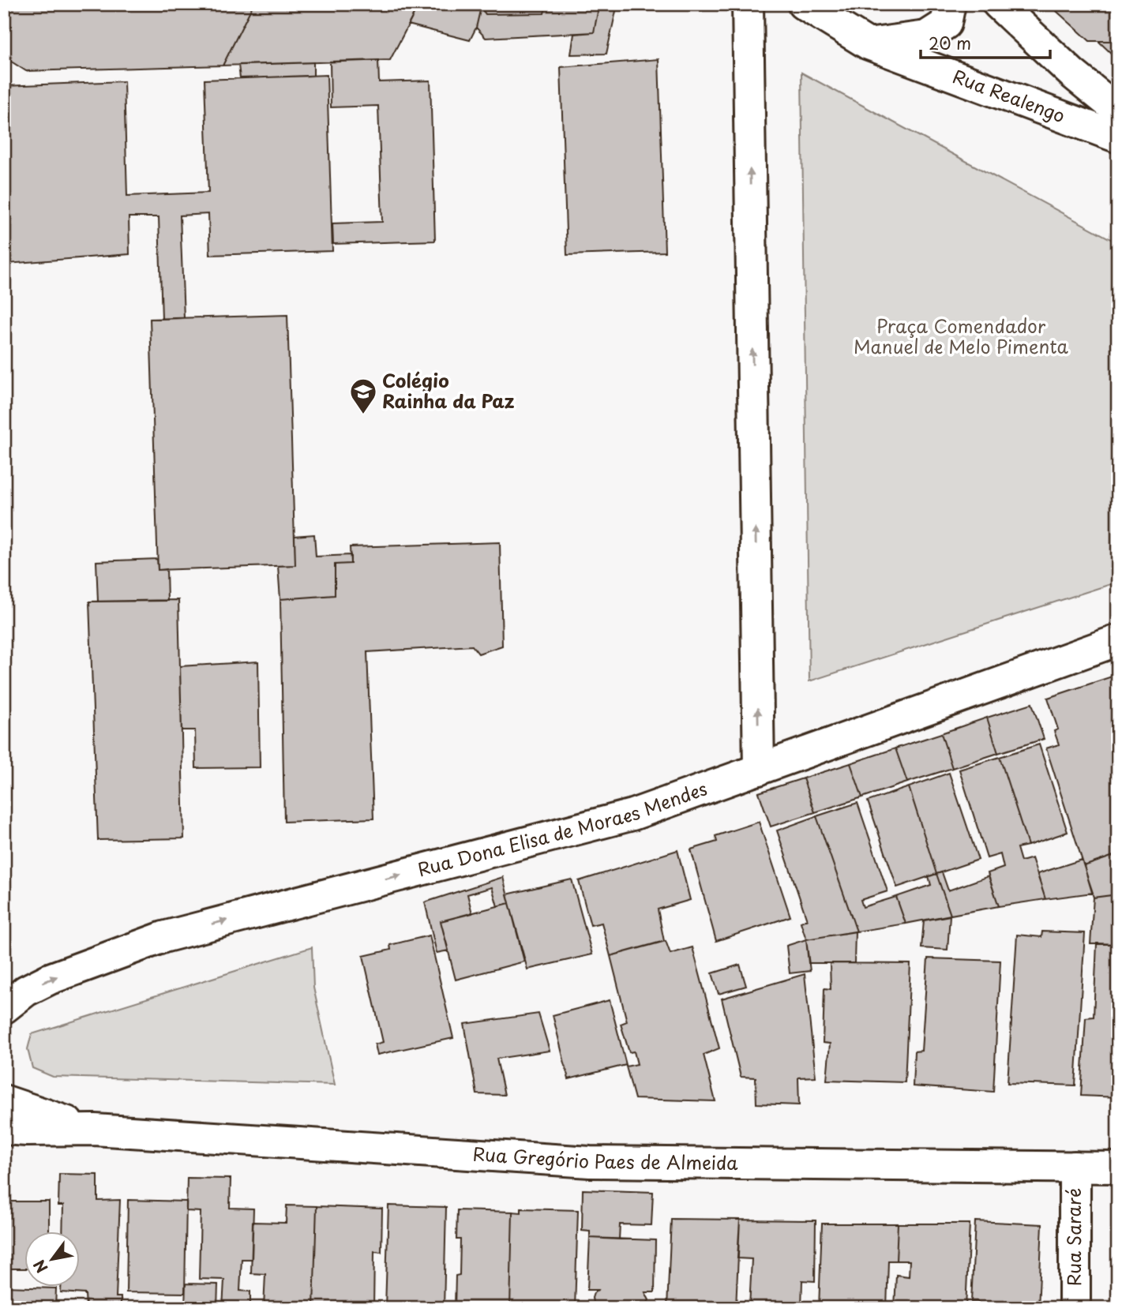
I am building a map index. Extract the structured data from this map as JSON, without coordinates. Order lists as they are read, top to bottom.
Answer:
{
  "streets": {
    "street": [
      "Rua Realengo",
      "Rua Dona Elisa de Moraes Mendes",
      "Rua Gregório Paes de Almeida",
      "Rua Sararé"
    ]
  },
  "crossings": [
    ["Rua Gregório Paes de Almeida", "Rua Sararé"]
  ],
  "one_way": ["Rua Dona Elisa de Moraes Mendes"],
  "parks": ["Praça Comendador Manuel de Melo Pimenta"],
  "places": {
    "school or university": ["Colégio Rainha da Paz"]
  },
  "scale_bar": "20 m",
  "north": "bottom left"
}
